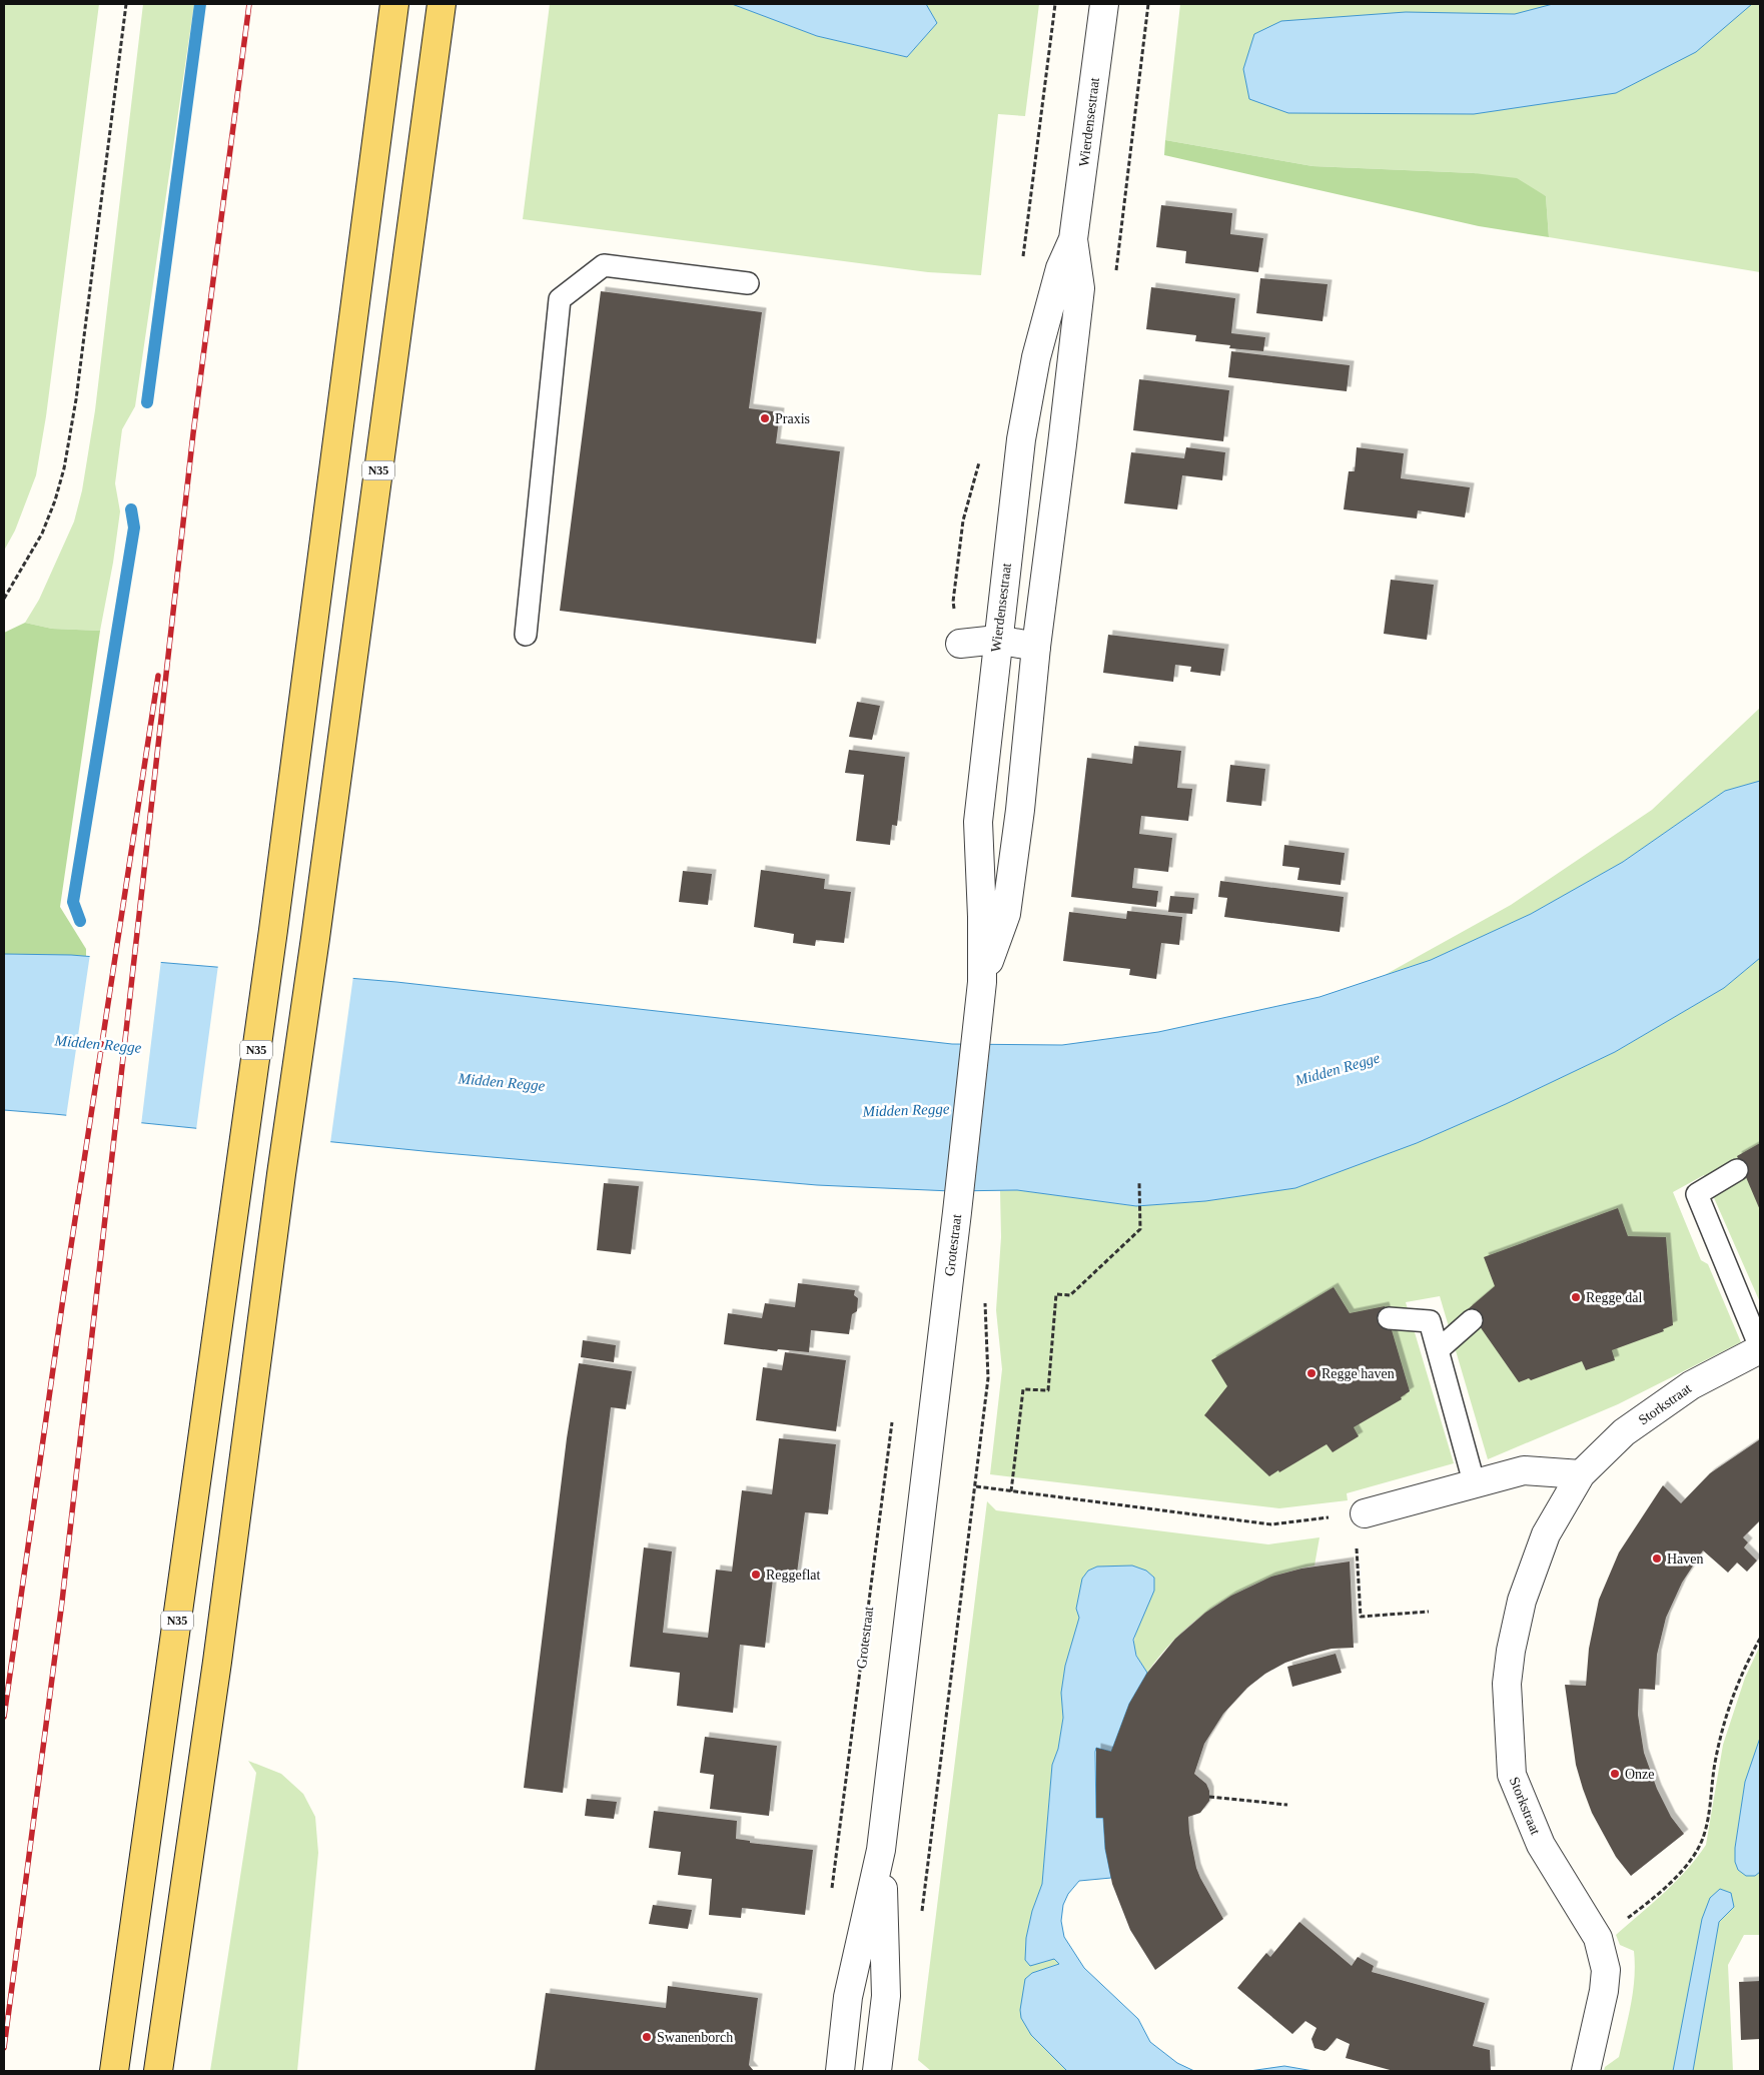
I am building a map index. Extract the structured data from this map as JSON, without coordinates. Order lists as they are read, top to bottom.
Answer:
{
  "streets": {
    "main road": ["N35"],
    "street": ["Wierdensestraat", "Grotestraat", "Storkstraat"]
  },
  "crossings": [
    ["Wierdensestraat", "Grotestraat"]
  ],
  "water": ["Midden Regge"],
  "places": [
    "Praxis",
    "Regge dal",
    "Regge haven",
    "Haven",
    "Reggeflat",
    "Onze",
    "Swanenborch"
  ]
}
